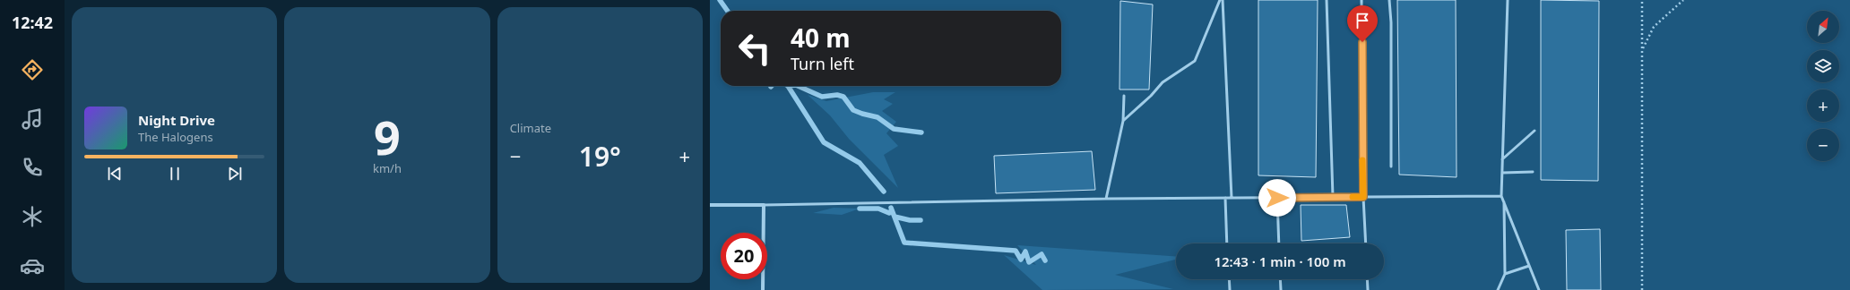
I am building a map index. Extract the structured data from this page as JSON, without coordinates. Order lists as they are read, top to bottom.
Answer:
{
  "north": "top right",
  "page": {
    "tabs": "12:42",
    "tile": [
      ["9", "km/h"],
      "Climate"
    ],
    "map_buttons": ["+", "−"],
    "turn": ["40 m", "Turn left"],
    "song": ["Night Drive", "The Halogens"],
    "heat": ["−", "19°", "+"],
    "limit": "20",
    "trip": "12:43 · 1 min · 100 m"
  }
}
